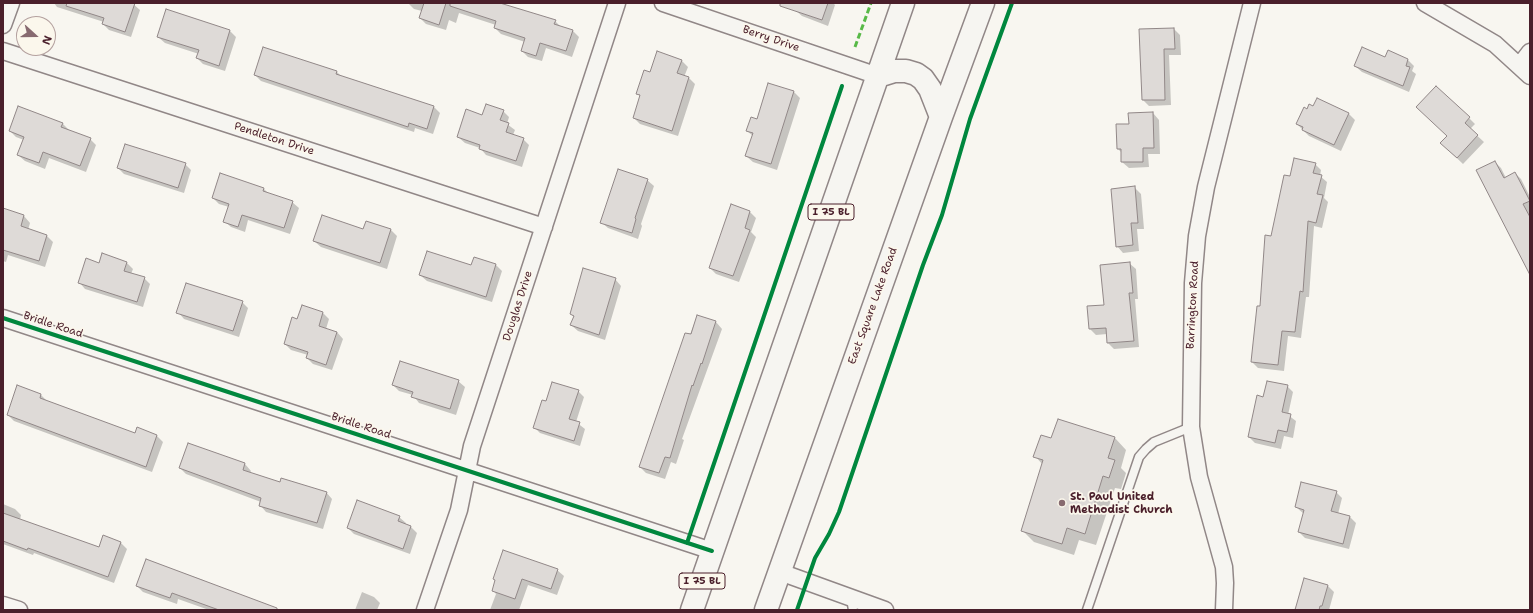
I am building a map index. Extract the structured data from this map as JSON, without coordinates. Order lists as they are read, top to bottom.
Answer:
{
  "streets": {
    "highway": ["I 75 BL", "East Square Lake Road"],
    "street": [
      "Berry Drive",
      "Pendleton Drive",
      "Barrington Road",
      "Douglas Drive",
      "Bridle Road"
    ]
  },
  "crossings": [
    ["Berry Drive", "I 75 BL"],
    ["Pendleton Drive", "Douglas Drive"],
    ["I 75 BL", "Bridle Road"],
    ["Douglas Drive", "Bridle Road"]
  ],
  "places": ["St. Paul United Methodist Church"],
  "north": "right"
}
